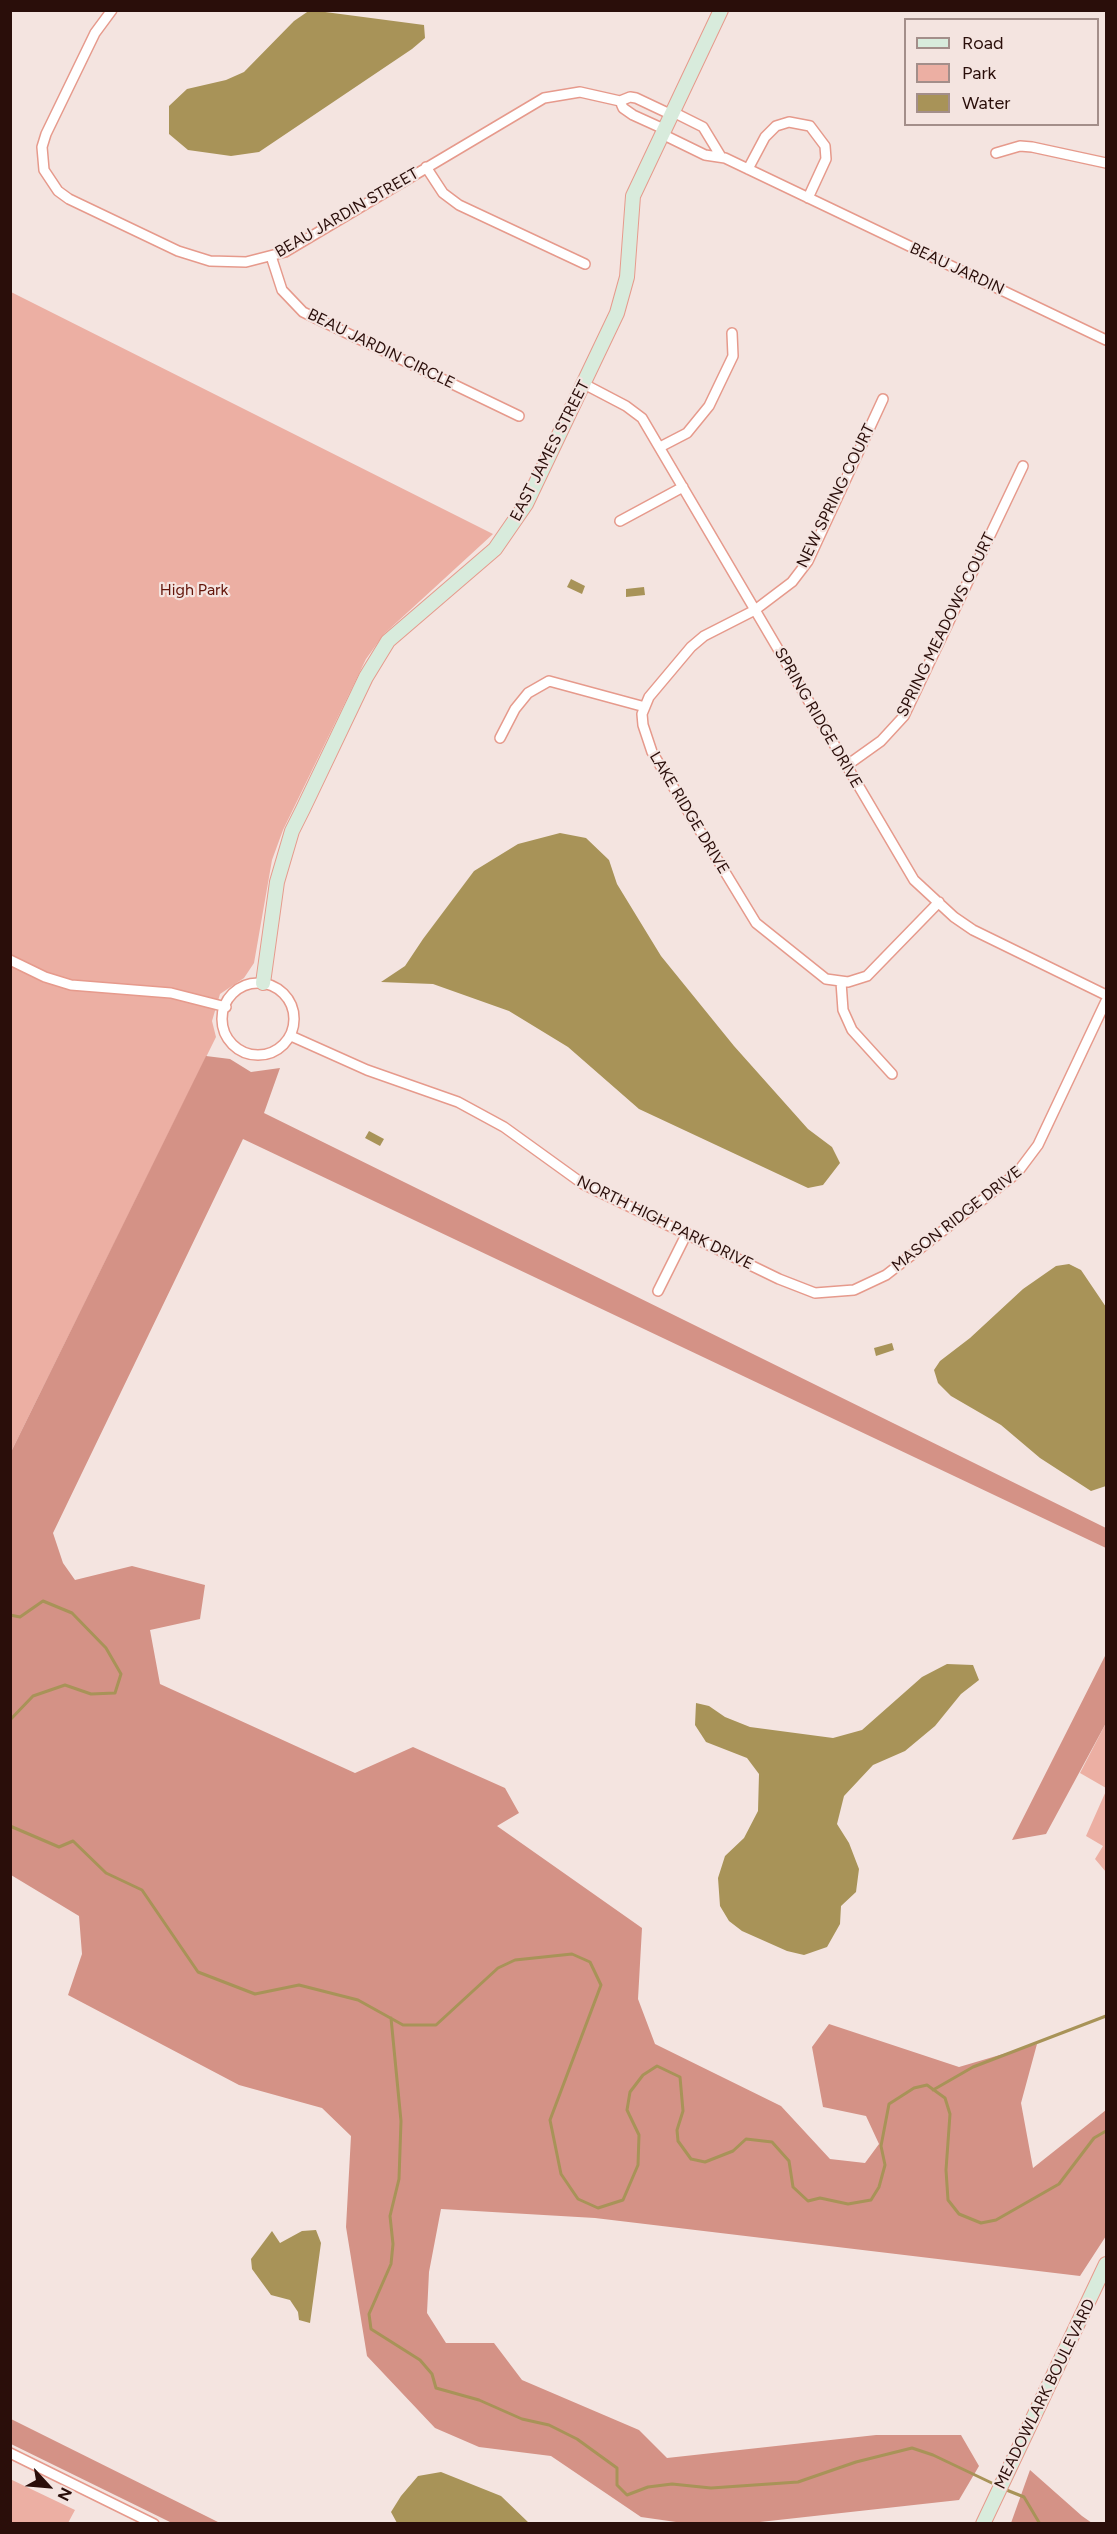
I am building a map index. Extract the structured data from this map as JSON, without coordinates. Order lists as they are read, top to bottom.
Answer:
{
  "streets": {
    "street": [
      "BEAU JARDIN STREET",
      "BEAU JARDIN",
      "BEAU JARDIN CIRCLE",
      "EAST JAMES STREET",
      "NEW SPRING COURT",
      "SPRING MEADOWS COURT",
      "SPRING RIDGE DRIVE",
      "LAKE RIDGE DRIVE",
      "MASON RIDGE DRIVE",
      "NORTH HIGH PARK DRIVE",
      "MEADOWLARK BOULEVARD"
    ]
  },
  "crossings": [
    ["BEAU JARDIN STREET", "BEAU JARDIN"],
    ["BEAU JARDIN STREET", "BEAU JARDIN CIRCLE"],
    ["BEAU JARDIN", "EAST JAMES STREET"],
    ["EAST JAMES STREET", "SPRING RIDGE DRIVE"],
    ["EAST JAMES STREET", "NORTH HIGH PARK DRIVE"],
    ["NEW SPRING COURT", "SPRING RIDGE DRIVE"],
    ["SPRING MEADOWS COURT", "SPRING RIDGE DRIVE"],
    ["MASON RIDGE DRIVE", "NORTH HIGH PARK DRIVE"]
  ],
  "parks": ["High Park"],
  "legend": ["Road", "Park", "Water"],
  "north": "bottom right"
}
